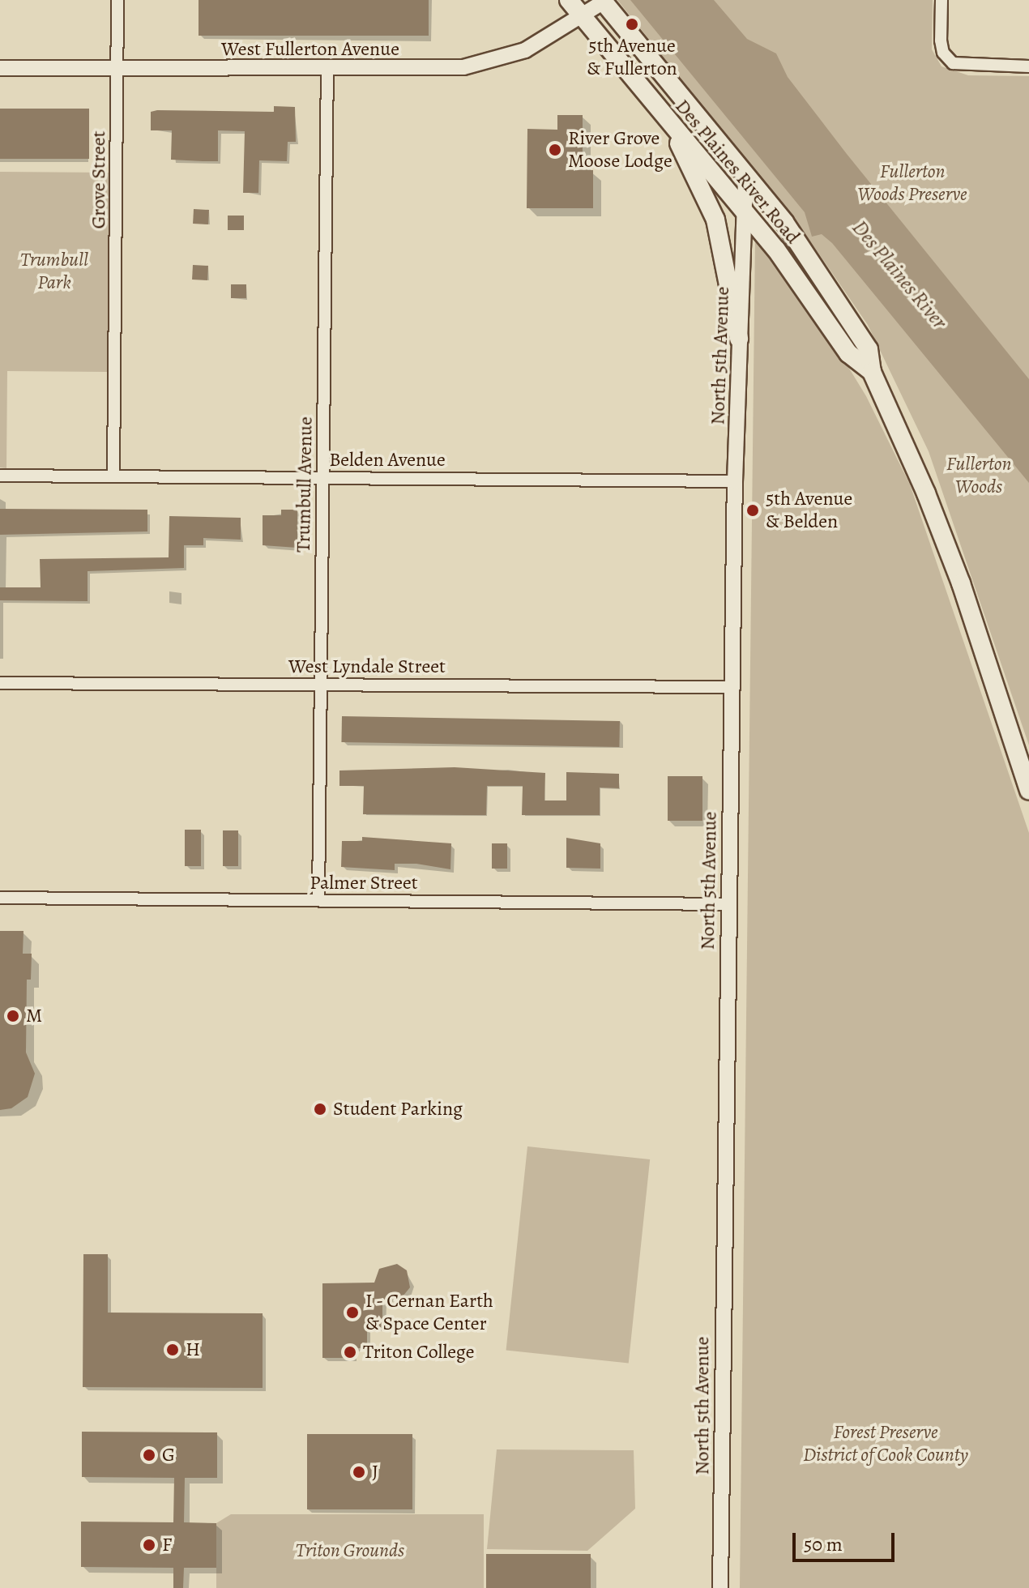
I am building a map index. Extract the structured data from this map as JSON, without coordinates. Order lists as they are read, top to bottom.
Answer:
{
  "streets": {
    "main road": ["Des Plaines River Road"],
    "street": [
      "West Fullerton Avenue",
      "Grove Street",
      "North 5th Avenue",
      "Belden Avenue",
      "Trumbull Avenue",
      "West Lyndale Street",
      "Palmer Street"
    ]
  },
  "crossings": [
    ["West Fullerton Avenue", "Des Plaines River Road"],
    ["West Fullerton Avenue", "Grove Street"],
    ["West Fullerton Avenue", "Trumbull Avenue"],
    ["Des Plaines River Road", "North 5th Avenue"],
    ["Grove Street", "Belden Avenue"],
    ["North 5th Avenue", "Belden Avenue"],
    ["North 5th Avenue", "West Lyndale Street"],
    ["North 5th Avenue", "Palmer Street"],
    ["Belden Avenue", "Trumbull Avenue"],
    ["Trumbull Avenue", "West Lyndale Street"],
    ["Trumbull Avenue", "Palmer Street"]
  ],
  "water": ["Des Plaines River"],
  "parks": [
    "Fullerton Woods Preserve",
    "Trumbull Park",
    "Fullerton Woods",
    "Forest Preserve District of Cook County",
    "Triton Grounds"
  ],
  "places": [
    "5th Avenue & Fullerton",
    "River Grove Moose Lodge",
    "5th Avenue & Belden",
    "M",
    "Student Parking",
    "I - Cernan Earth & Space Center",
    "H",
    "Triton College",
    "G",
    "J",
    "F"
  ],
  "scale_bar": "50 m"
}
